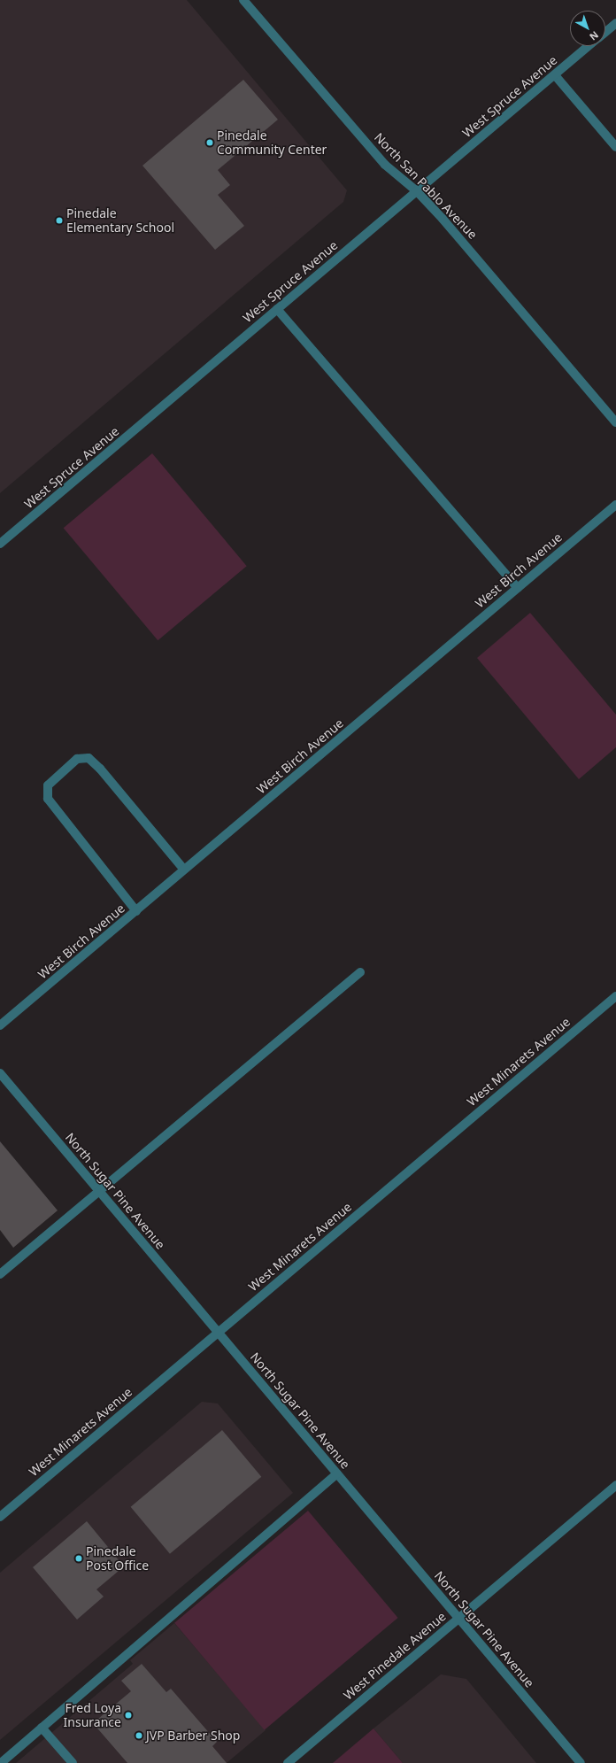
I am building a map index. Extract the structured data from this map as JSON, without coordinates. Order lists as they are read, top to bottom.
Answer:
{
  "streets": {
    "street": [
      "West Spruce Avenue",
      "North San Pablo Avenue",
      "West Birch Avenue",
      "West Minarets Avenue",
      "North Sugar Pine Avenue",
      "West Pinedale Avenue"
    ]
  },
  "crossings": [
    ["West Spruce Avenue", "North San Pablo Avenue"],
    ["West Minarets Avenue", "North Sugar Pine Avenue"],
    ["North Sugar Pine Avenue", "West Pinedale Avenue"]
  ],
  "places": [
    "Pinedale Community Center",
    "Pinedale Elementary School",
    "Pinedale Post Office",
    "Fred Loya Insurance",
    "JVP Barber Shop"
  ],
  "north": "bottom right"
}
